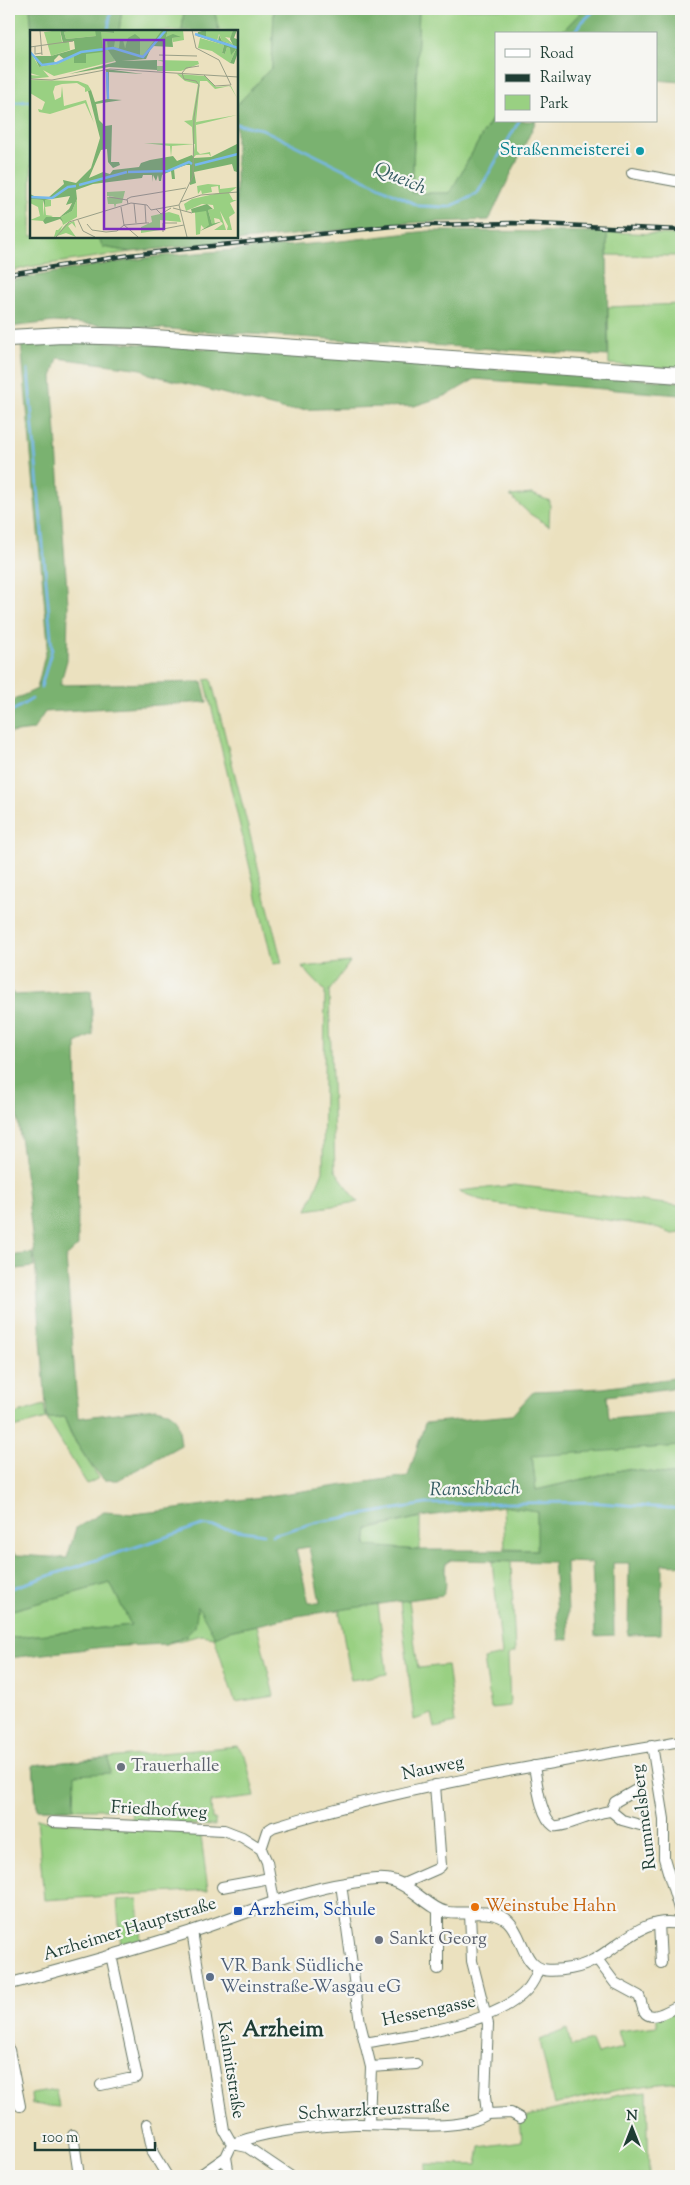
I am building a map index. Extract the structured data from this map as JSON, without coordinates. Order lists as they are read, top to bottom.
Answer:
{
  "streets": {
    "street": [
      "Nauweg",
      "Friedhofweg",
      "Rummelsberg",
      "Arzheimer Hauptstraße",
      "Hessengasse",
      "Kalmitstraße",
      "Schwarzkreuzstraße"
    ]
  },
  "crossings": [
    ["Nauweg", "Friedhofweg"],
    ["Nauweg", "Rummelsberg"],
    ["Arzheimer Hauptstraße", "Hessengasse"],
    ["Arzheimer Hauptstraße", "Kalmitstraße"],
    ["Kalmitstraße", "Schwarzkreuzstraße"]
  ],
  "districts": ["Arzheim"],
  "water": ["Queich", "Ranschbach"],
  "places": {
    "other": [
      "Straßenmeisterei",
      "Trauerhalle",
      "Weinstube Hahn",
      "Sankt Georg",
      "VR Bank Südliche Weinstraße-Wasgau eG"
    ],
    "transit": ["Arzheim, Schule"]
  },
  "legend": ["Road", "Railway", "Park"],
  "scale_bar": "100 m",
  "north": "top"
}
